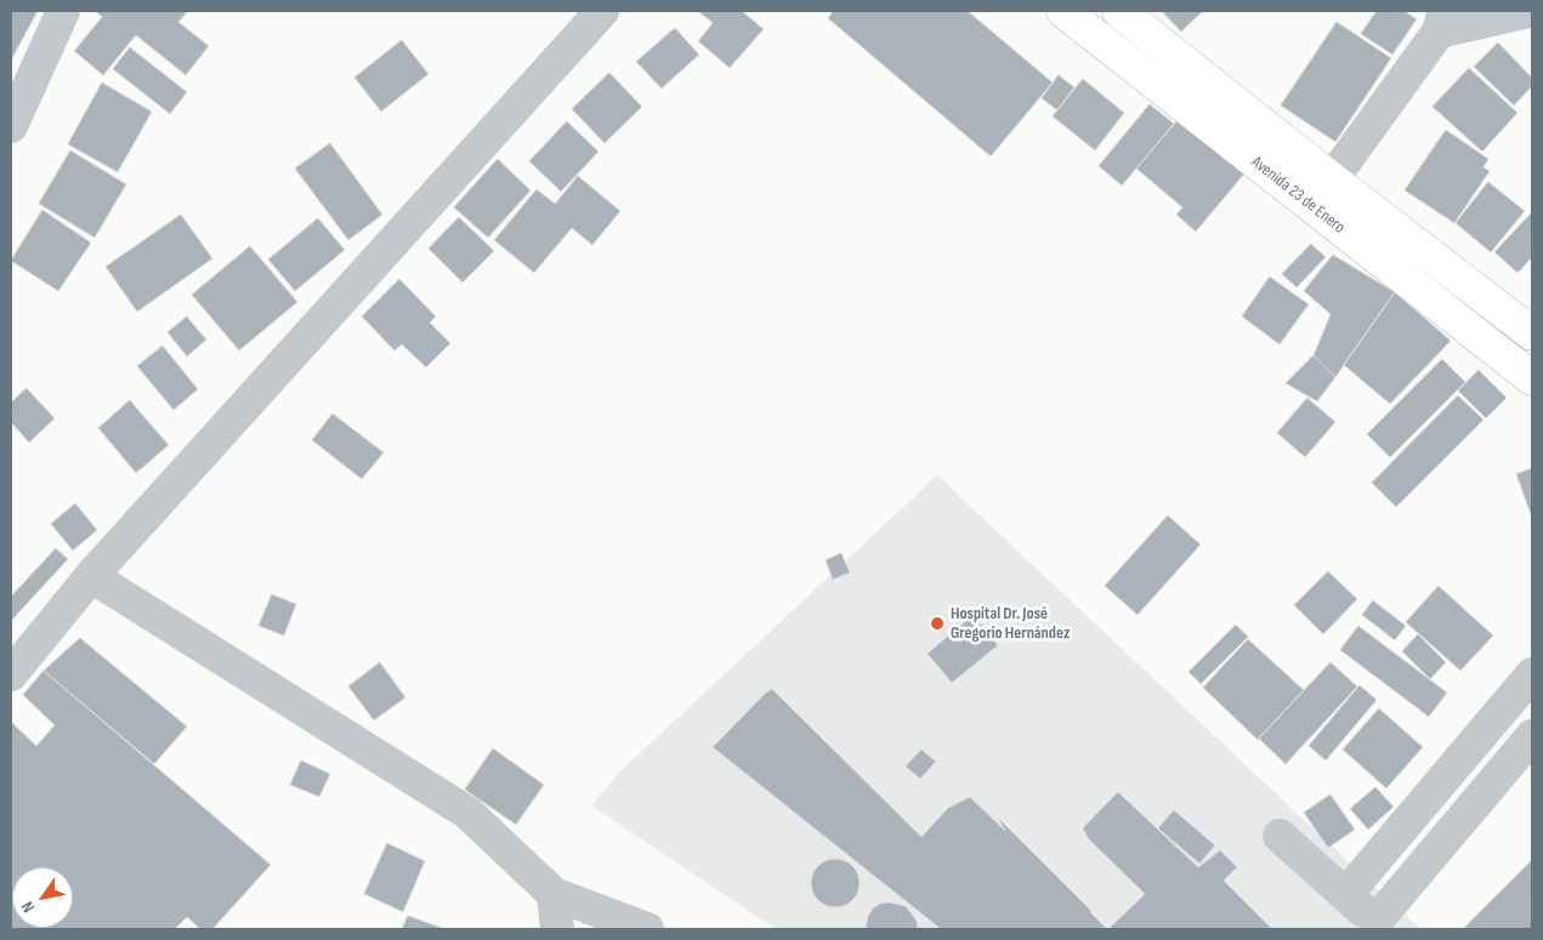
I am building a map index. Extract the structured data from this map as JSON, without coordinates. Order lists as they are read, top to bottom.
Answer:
{
  "streets": {
    "main road": ["Avenida 23 de Enero"]
  },
  "places": ["Hospital Dr. José Gregorio Hernández"],
  "north": "bottom left"
}
